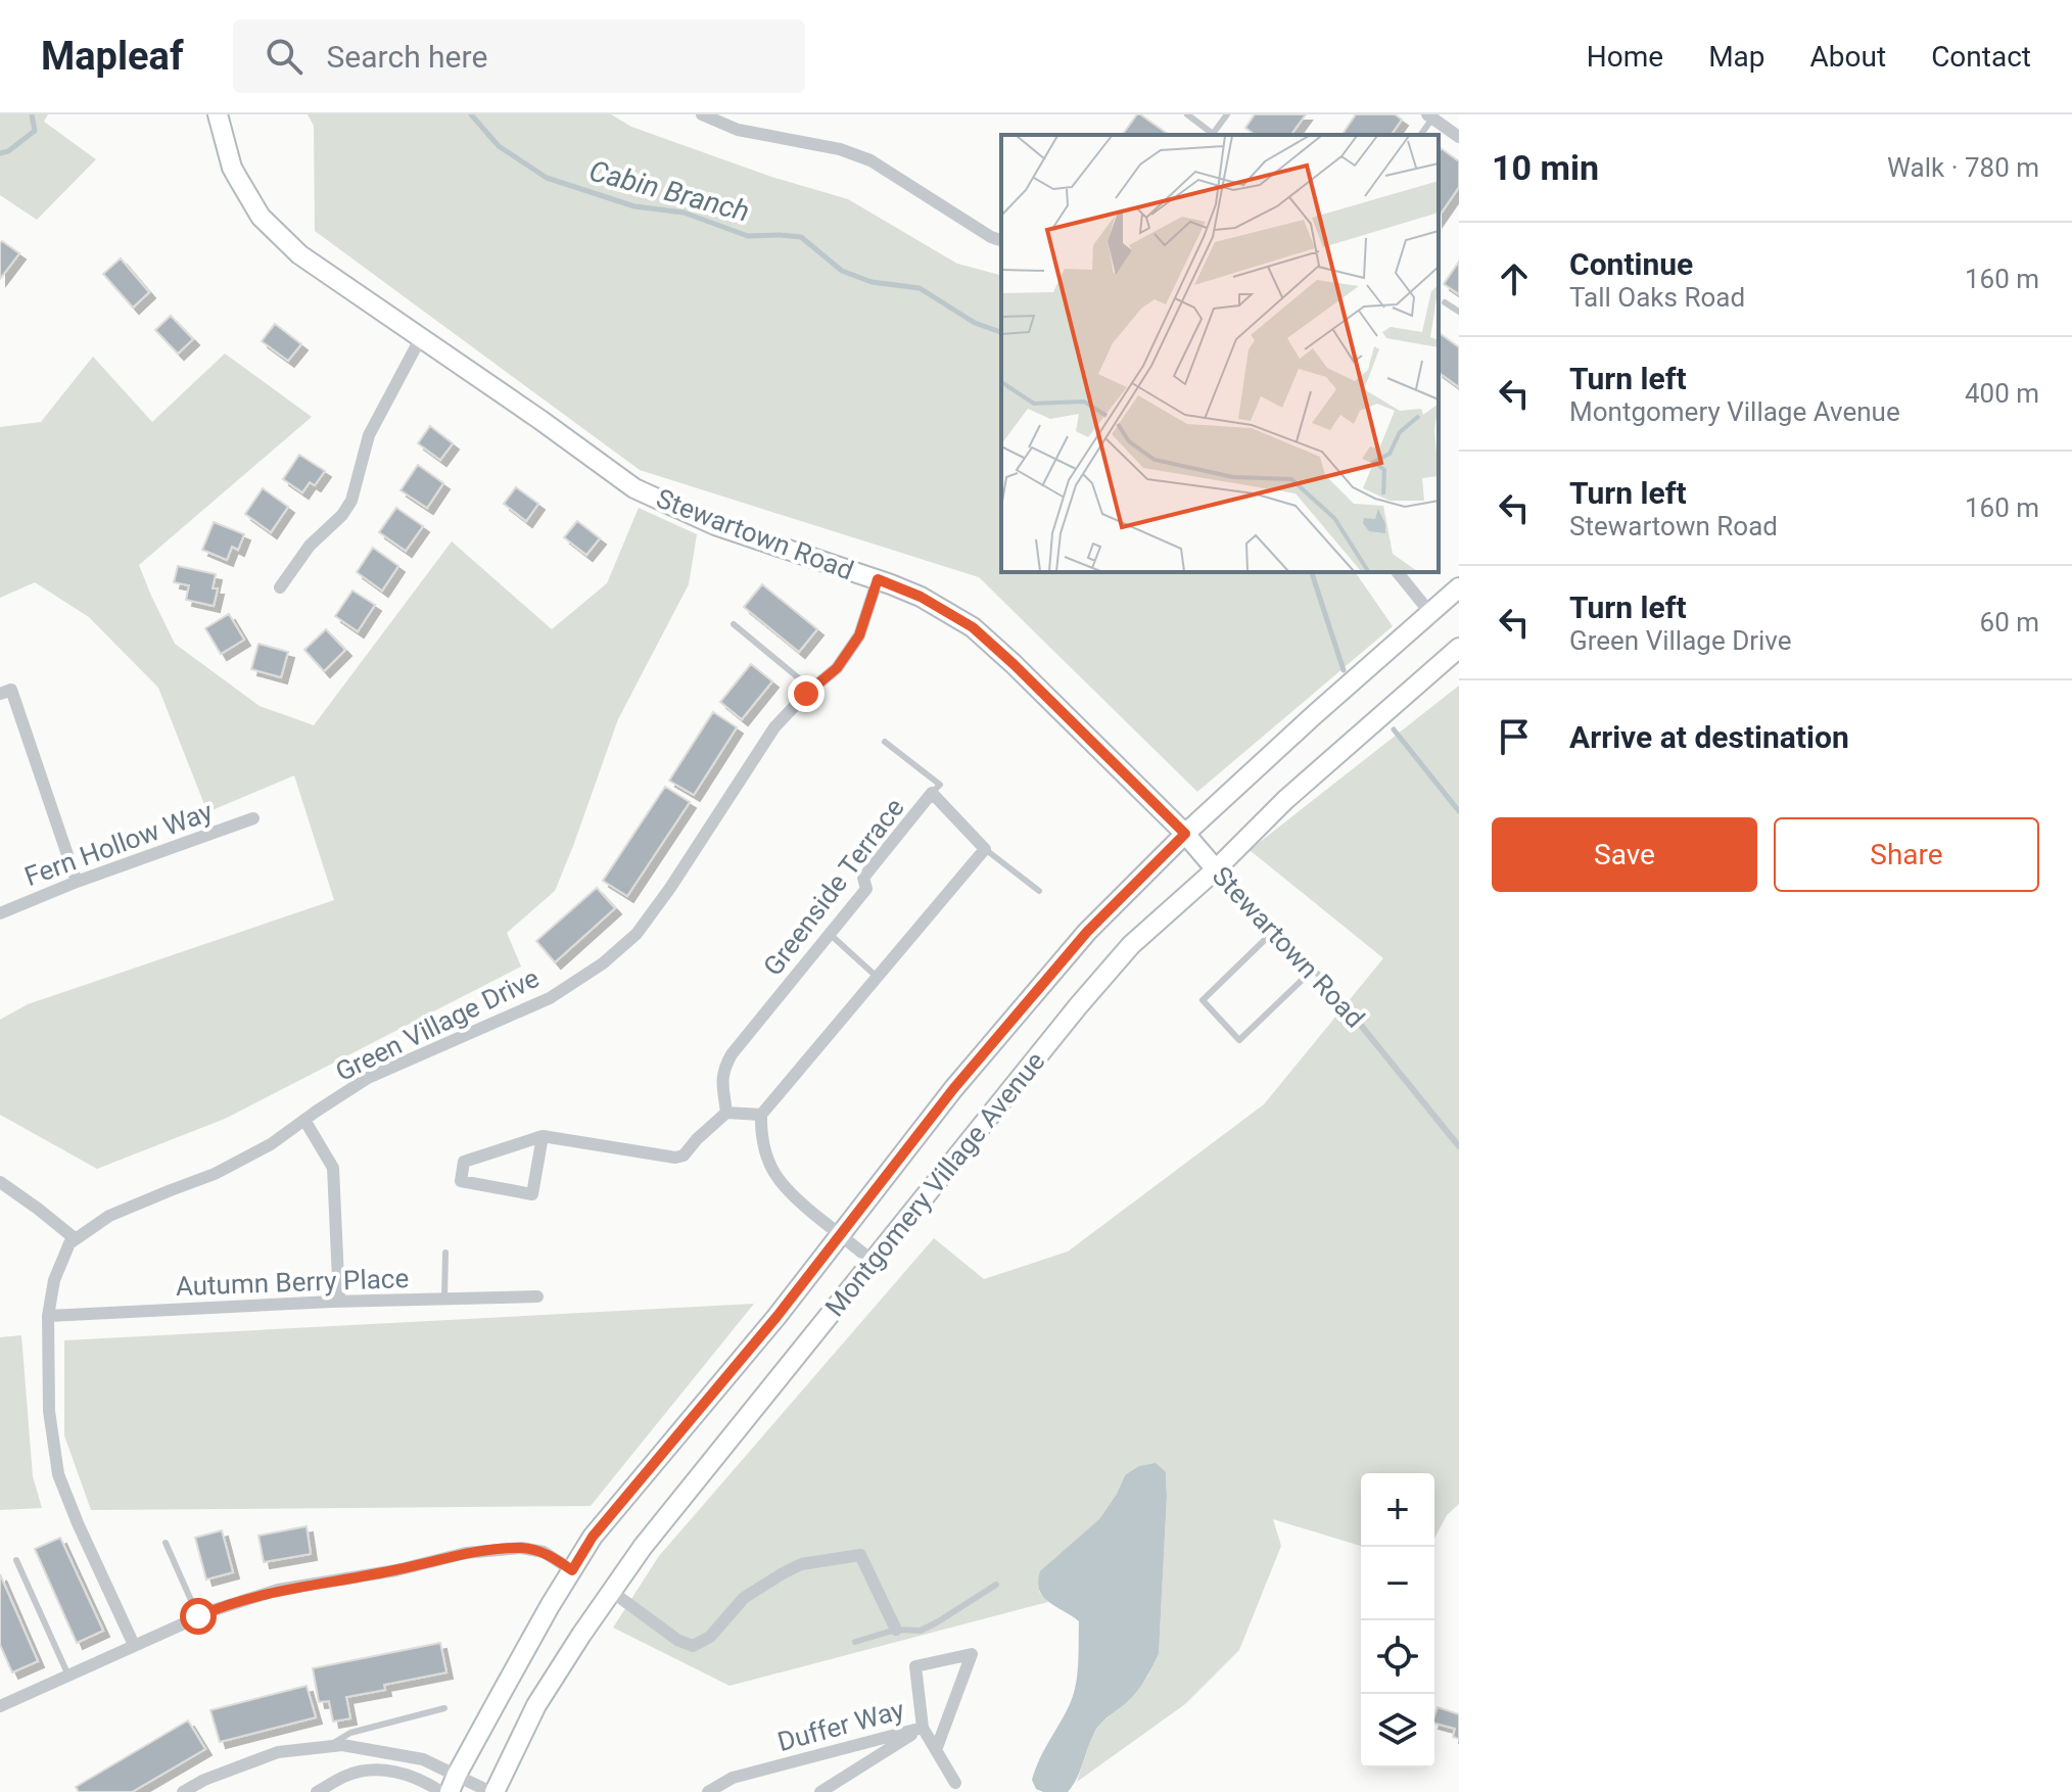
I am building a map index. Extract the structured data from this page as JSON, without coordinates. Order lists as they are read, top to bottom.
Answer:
{
  "streets": {
    "main road": ["Stewartown Road", "Montgomery Village Avenue"],
    "street": [
      "Fern Hollow Way",
      "Greenside Terrace",
      "Green Village Drive",
      "Autumn Berry Place",
      "Duffer Way"
    ]
  },
  "crossings": [
    ["Stewartown Road", "Green Village Drive"],
    ["Stewartown Road", "Montgomery Village Avenue"],
    ["Green Village Drive", "Autumn Berry Place"]
  ],
  "water": ["Cabin Branch"],
  "page": {
    "header": "Mapleaf",
    "search": "Search here",
    "nav": [
      "Home",
      "Map",
      "About",
      "Contact"
    ],
    "heading": ["10 min", "Walk · 780 m"],
    "list": [
      ["Continue", "Tall Oaks Road", "160 m"],
      ["Turn left", "Montgomery Village Avenue", "400 m"],
      ["Turn left", "Stewartown Road", "160 m"],
      ["Turn left", "Green Village Drive", "60 m"],
      "Arrive at destination"
    ],
    "buttons": ["Save", "Share"],
    "map_buttons": ["+", "−"]
  }
}
